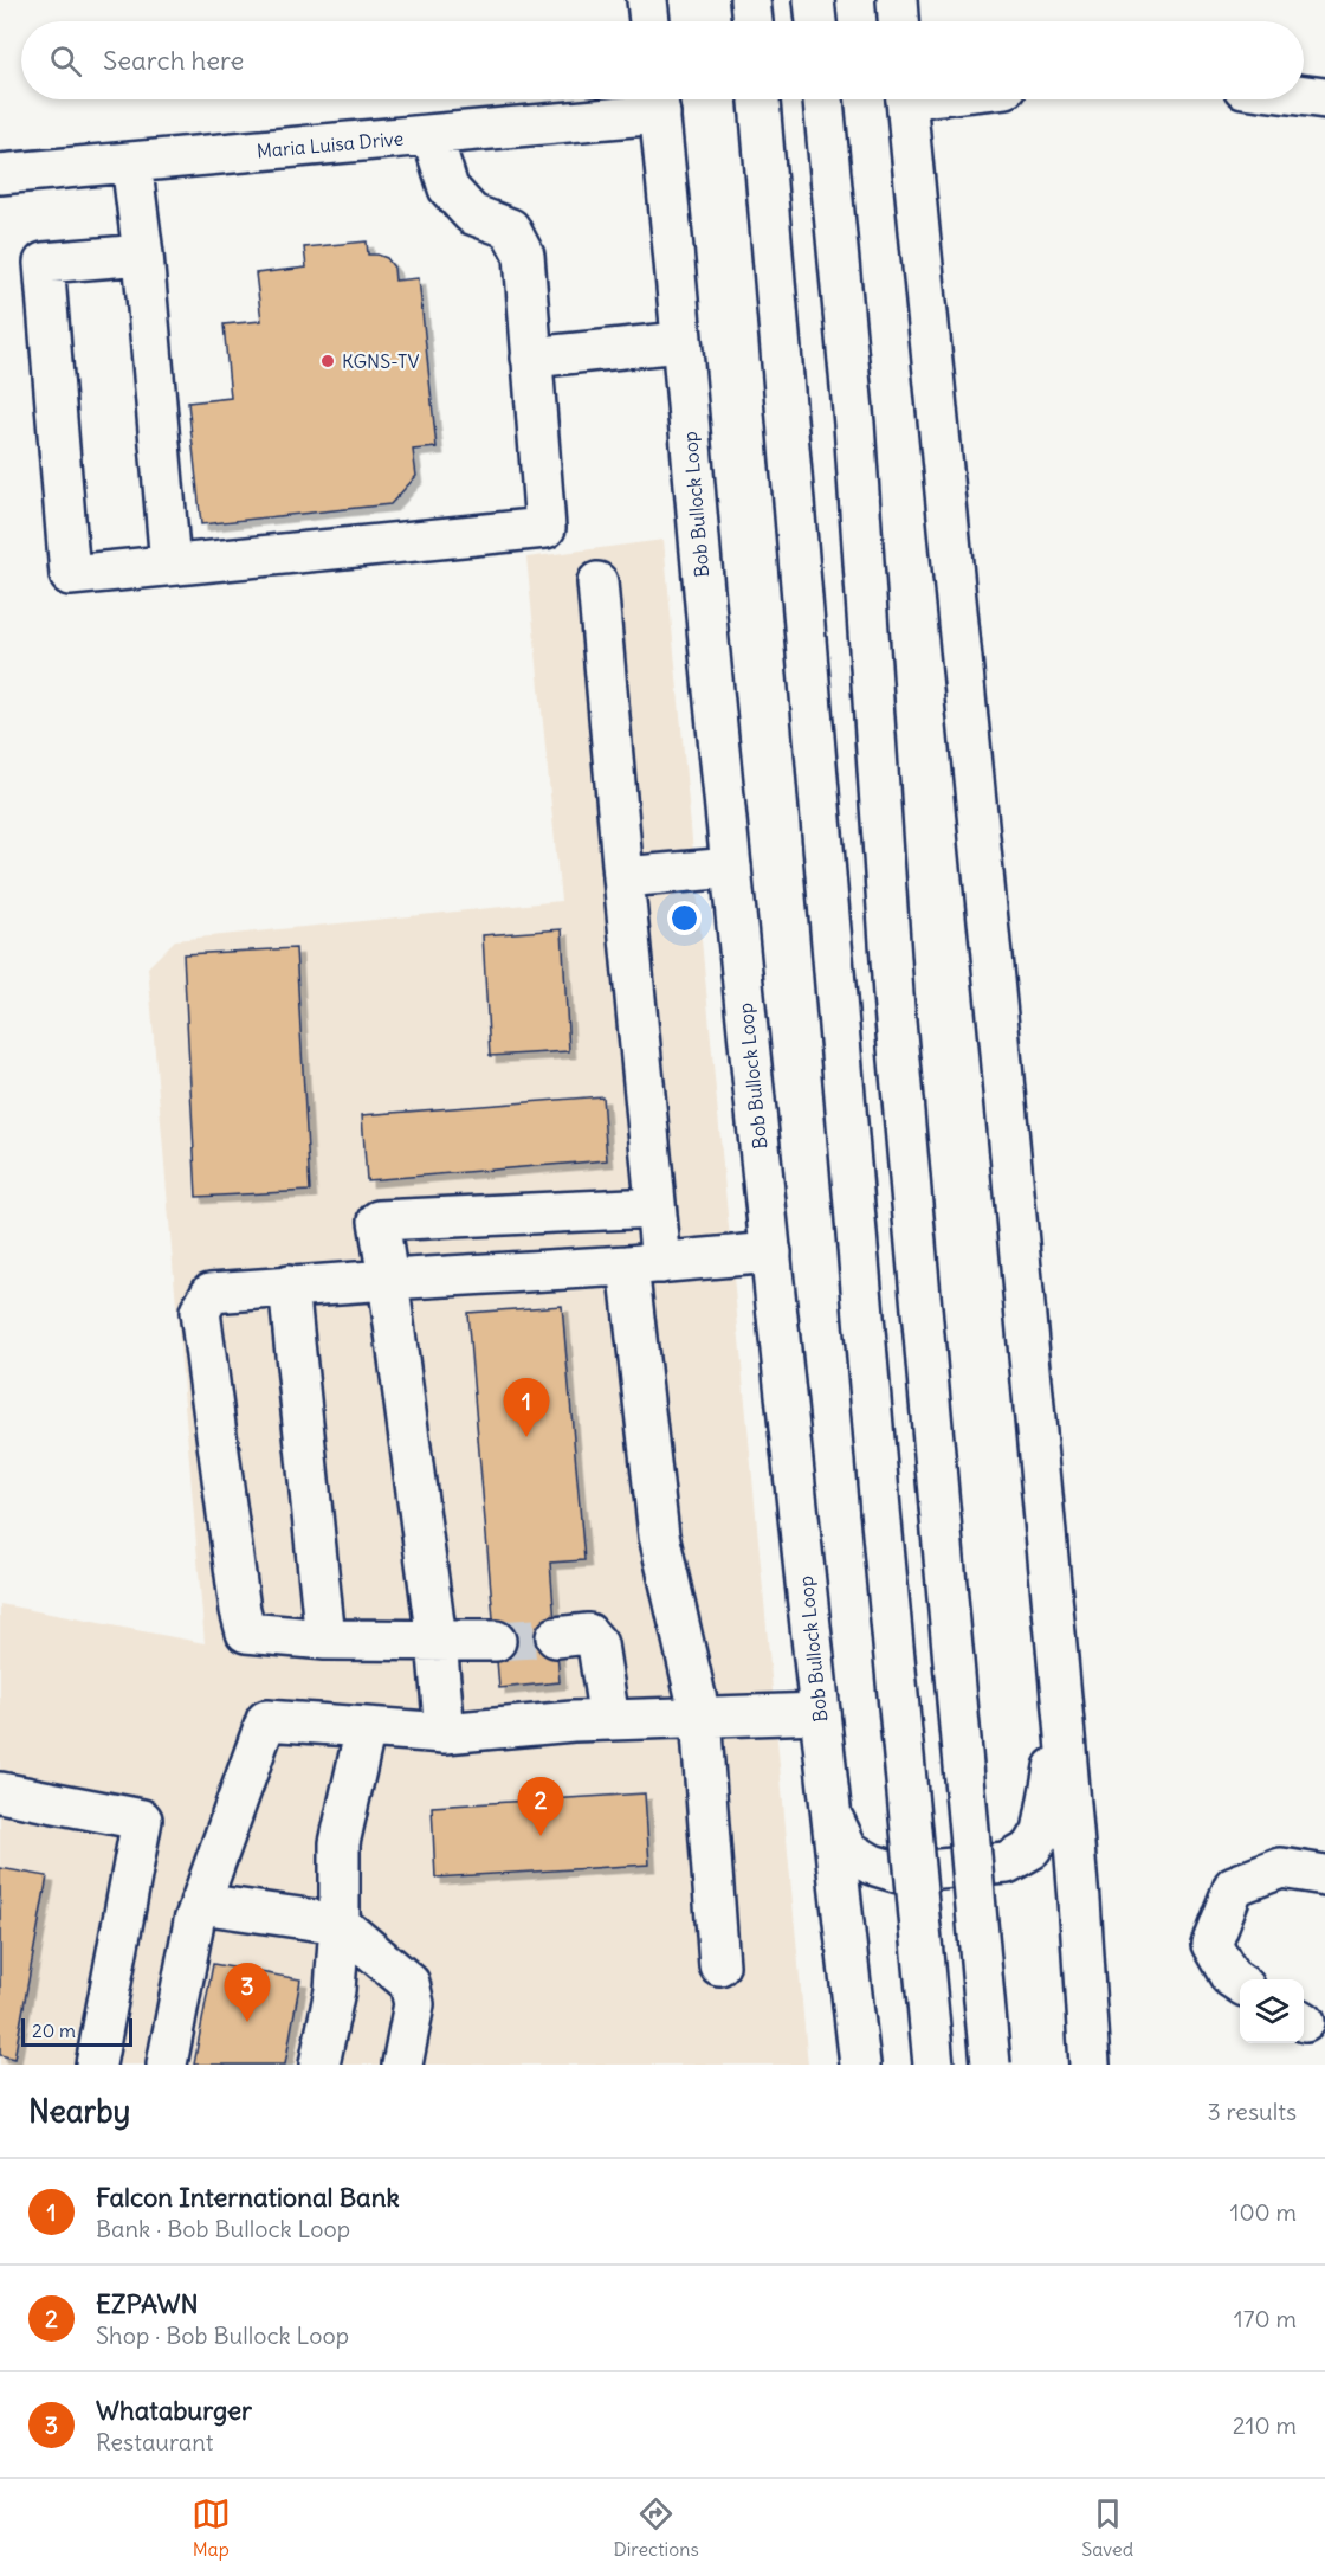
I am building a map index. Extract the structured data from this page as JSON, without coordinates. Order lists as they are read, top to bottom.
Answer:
{
  "streets": {
    "main road": ["Maria Luisa Drive", "Bob Bullock Loop"]
  },
  "crossings": [
    ["Maria Luisa Drive", "Bob Bullock Loop"]
  ],
  "places": ["KGNS-TV"],
  "scale_bar": "20 m",
  "page": {
    "search": "Search here",
    "pins": ["1", "2", "3"],
    "scale": "20 m",
    "heading": ["Nearby", "3 results"],
    "list": [
      {
        "mark": "1",
        "name": "Falcon International Bank",
        "note": "Bank · Bob Bullock Loop",
        "value": "100 m"
      },
      {
        "mark": "2",
        "name": "EZPAWN",
        "note": "Shop · Bob Bullock Loop",
        "value": "170 m"
      },
      {
        "mark": "3",
        "name": "Whataburger",
        "note": "Restaurant",
        "value": "210 m"
      }
    ],
    "nav": ["Map", "Directions", "Saved"]
  }
}
